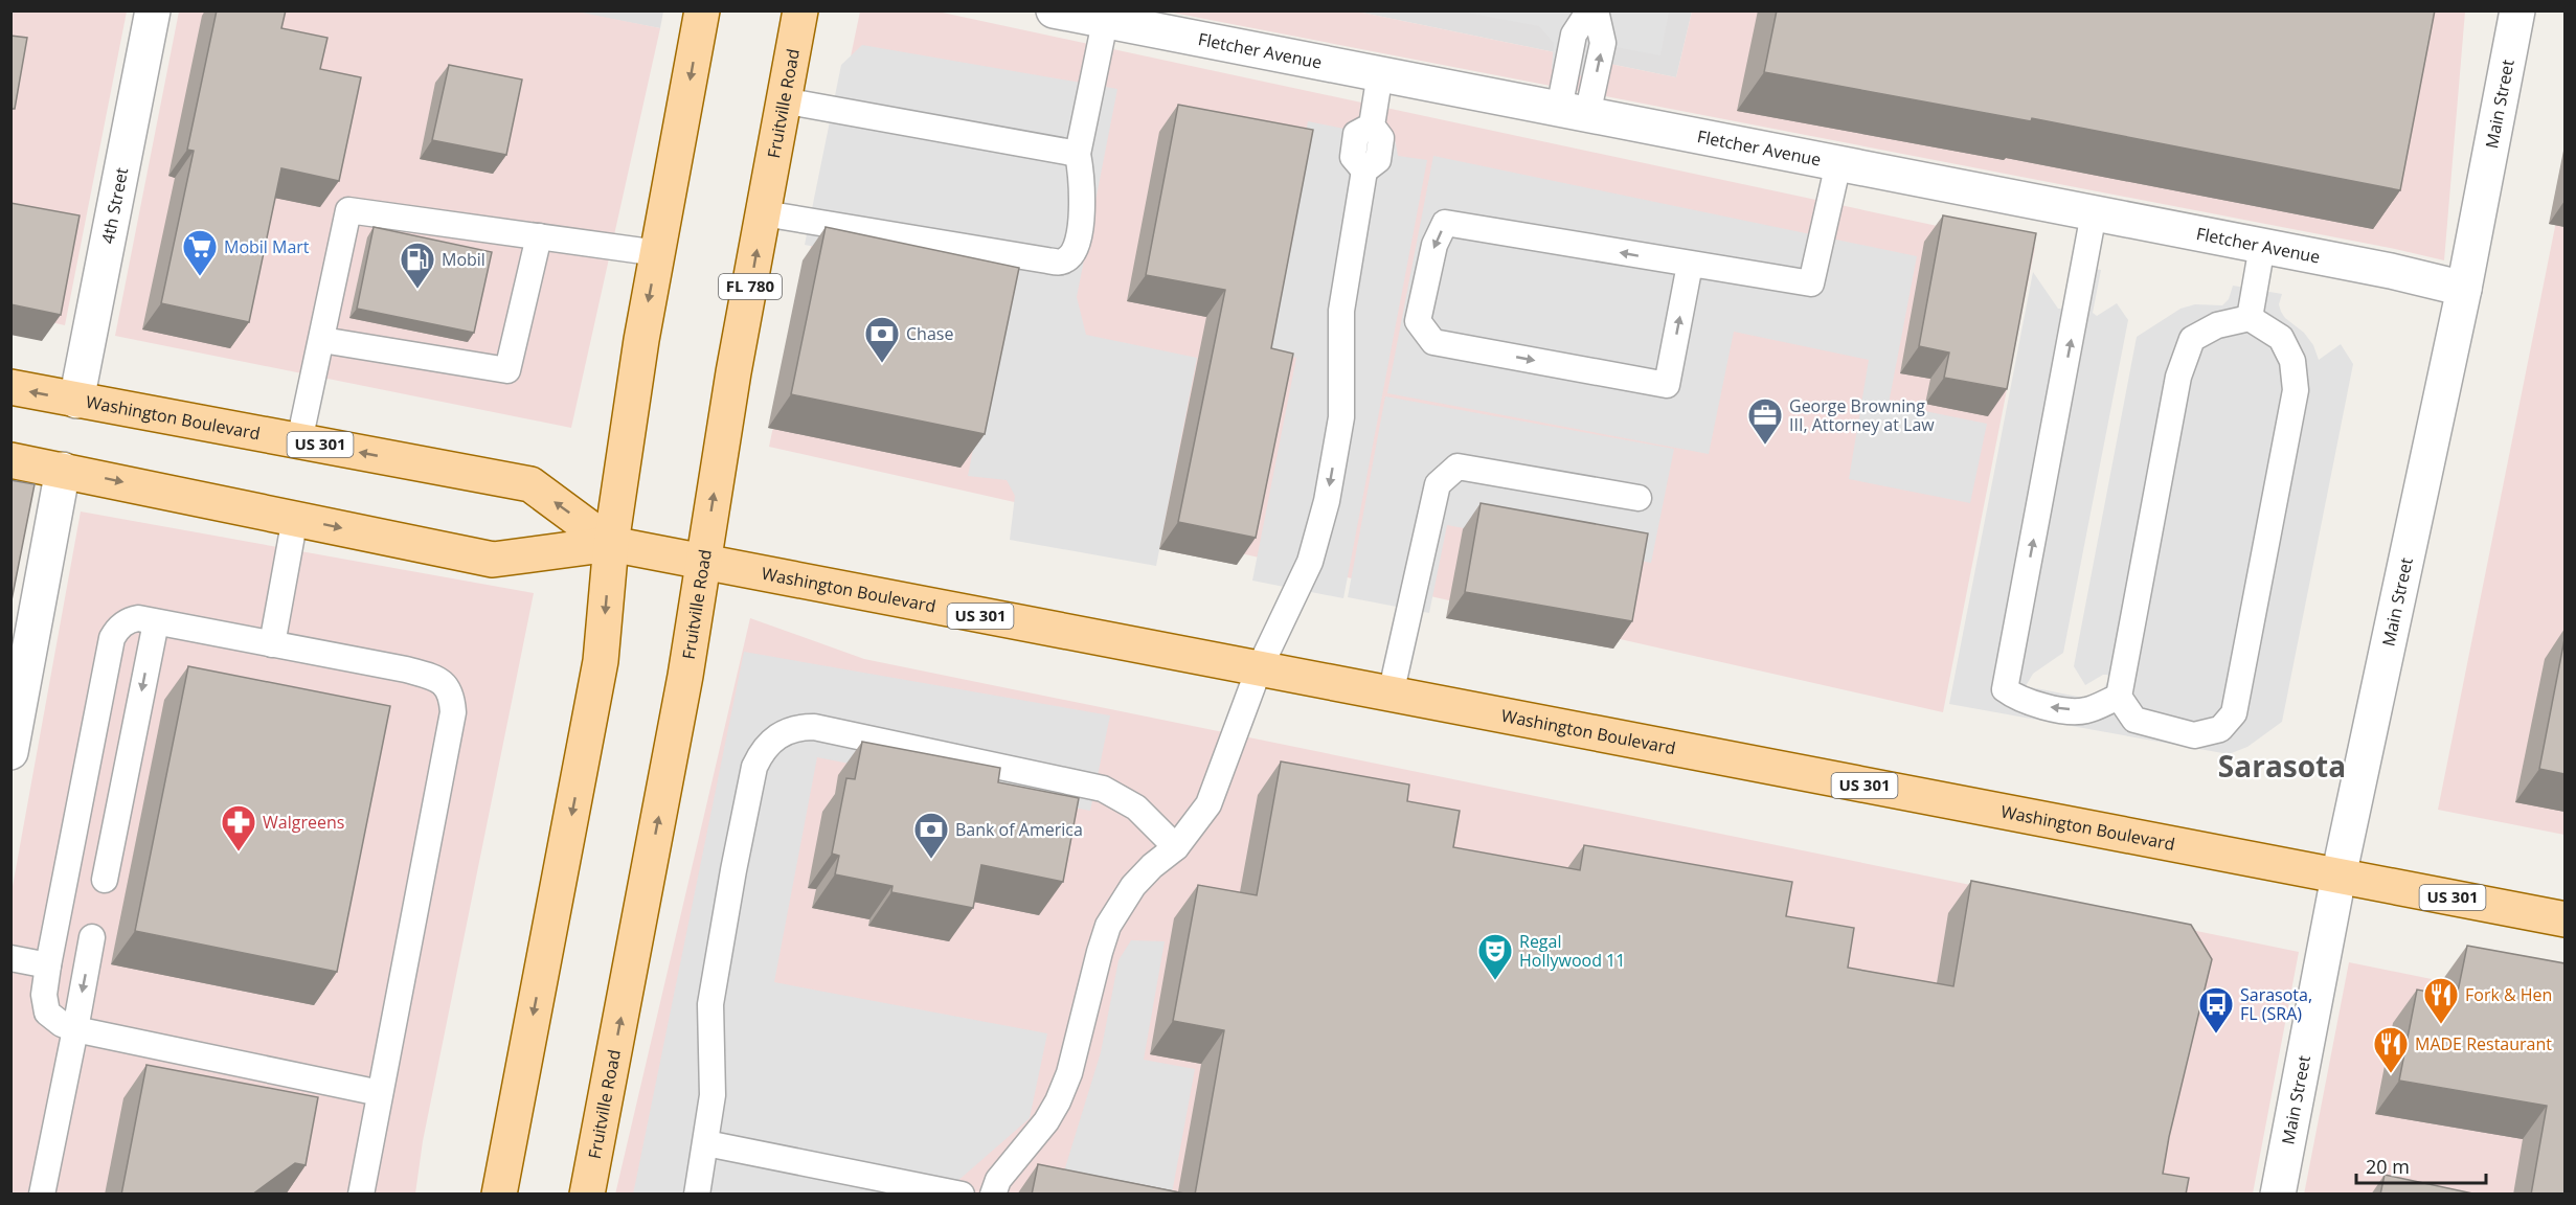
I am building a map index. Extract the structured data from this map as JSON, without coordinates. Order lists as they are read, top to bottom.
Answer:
{
  "streets": {
    "main road": [
      "Fruitville Road",
      "FL 780",
      "Washington Boulevard",
      "US 301"
    ],
    "street": ["Fletcher Avenue", "Main Street", "4th Street"]
  },
  "crossings": [
    ["Fletcher Avenue", "Main Street"],
    ["Fruitville Road", "Washington Boulevard"],
    ["Main Street", "Washington Boulevard"],
    ["4th Street", "Washington Boulevard"]
  ],
  "districts": ["Sarasota"],
  "places": {
    "supermarket": ["Mobil Mart"],
    "fuel station": ["Mobil"],
    "bank": ["Chase", "Bank of America"],
    "office": ["George Browning III, Attorney at Law"],
    "pharmacy": ["Walgreens"],
    "theatre": ["Regal Hollywood 11"],
    "restaurant": ["Fork & Hen", "MADE Restaurant"],
    "bus stop": ["Sarasota, FL (SRA)"]
  },
  "scale_bar": "20 m"
}
